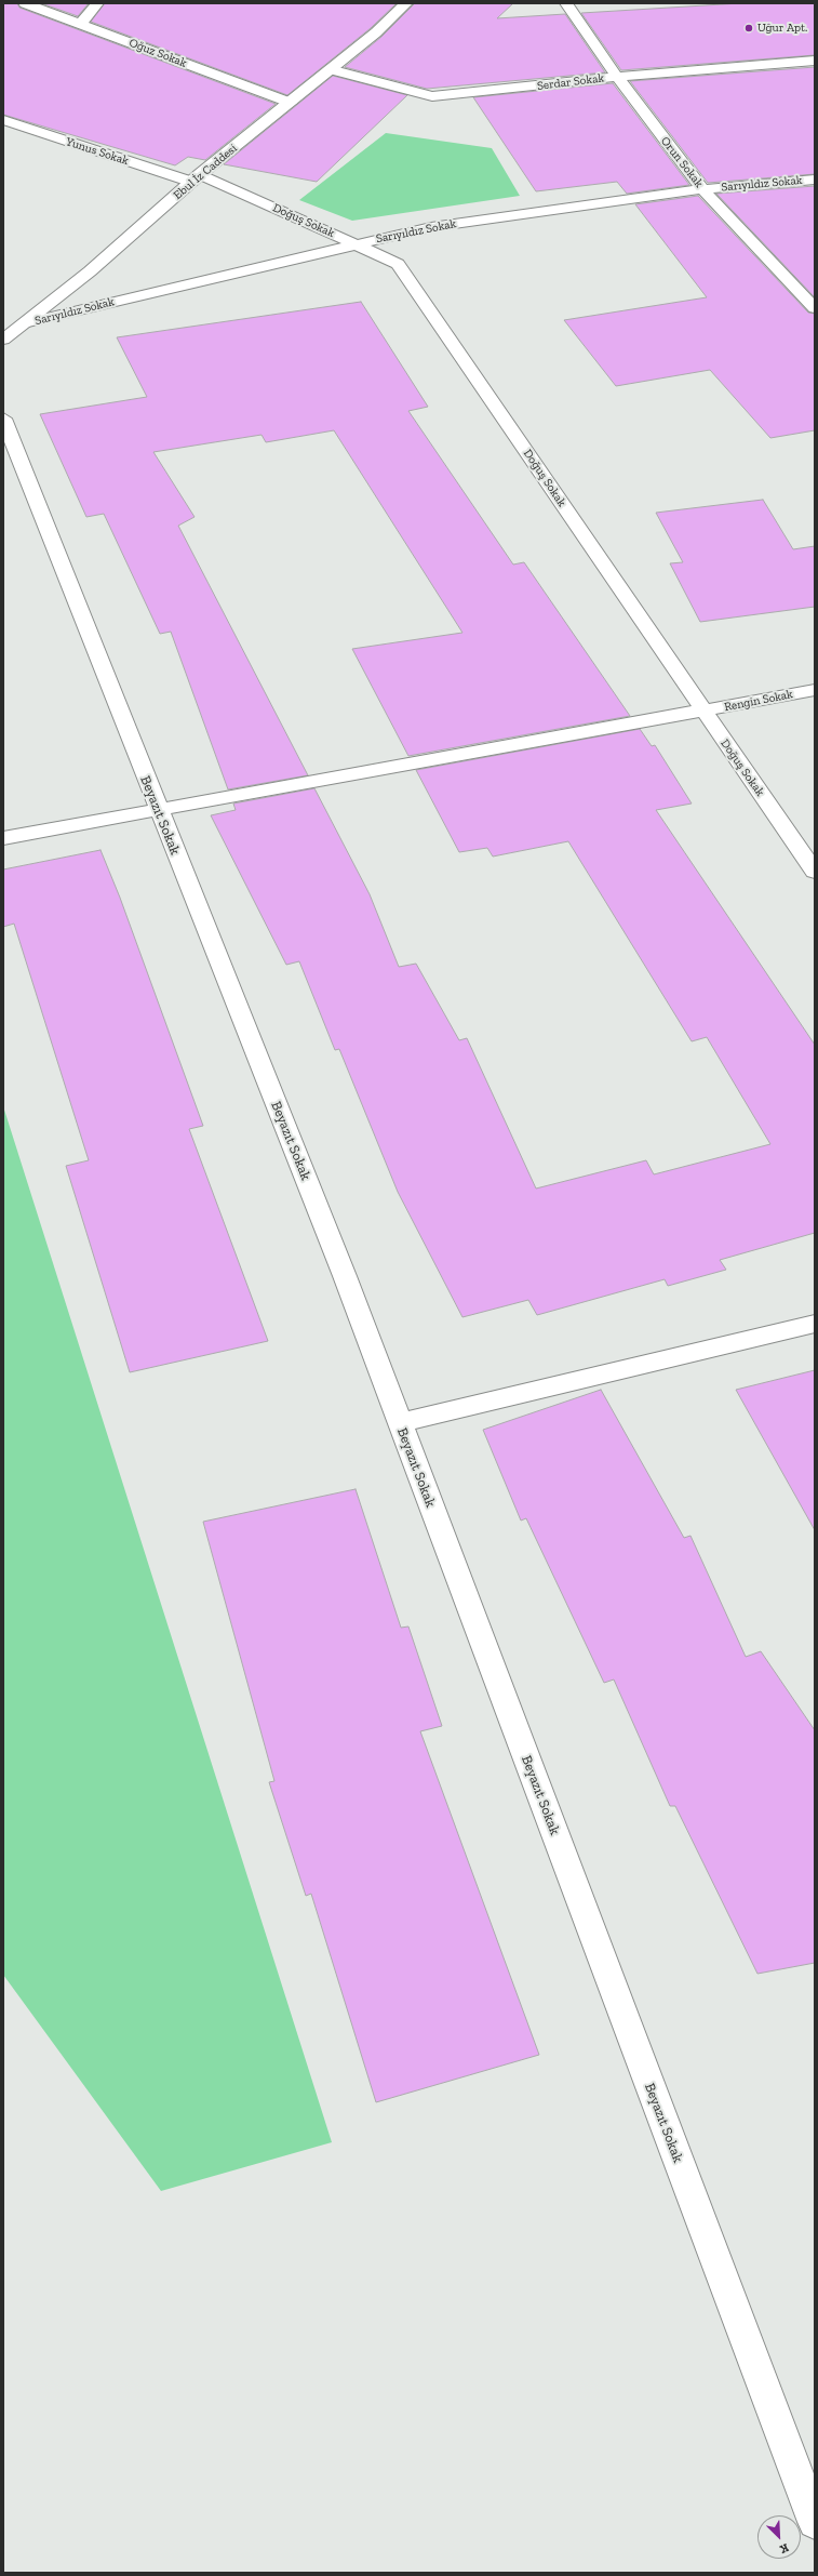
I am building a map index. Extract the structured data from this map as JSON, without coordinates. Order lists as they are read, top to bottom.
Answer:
{
  "streets": {
    "street": [
      "Oğuz Sokak",
      "Serdar Sokak",
      "Yunus Sokak",
      "Orun Sokak",
      "Ebul İz Caddesi",
      "Sarıyıldız Sokak",
      "Doğuş Sokak",
      "Rengin Sokak",
      "Beyazıt Sokak"
    ]
  },
  "crossings": [
    ["Oğuz Sokak", "Ebul İz Caddesi"],
    ["Serdar Sokak", "Orun Sokak"],
    ["Serdar Sokak", "Ebul İz Caddesi"],
    ["Yunus Sokak", "Ebul İz Caddesi"],
    ["Yunus Sokak", "Doğuş Sokak"],
    ["Orun Sokak", "Sarıyıldız Sokak"],
    ["Ebul İz Caddesi", "Sarıyıldız Sokak"],
    ["Ebul İz Caddesi", "Doğuş Sokak"],
    ["Sarıyıldız Sokak", "Doğuş Sokak"],
    ["Doğuş Sokak", "Rengin Sokak"],
    ["Rengin Sokak", "Beyazıt Sokak"]
  ],
  "places": ["Uğur Apt."],
  "north": "bottom right"
}
